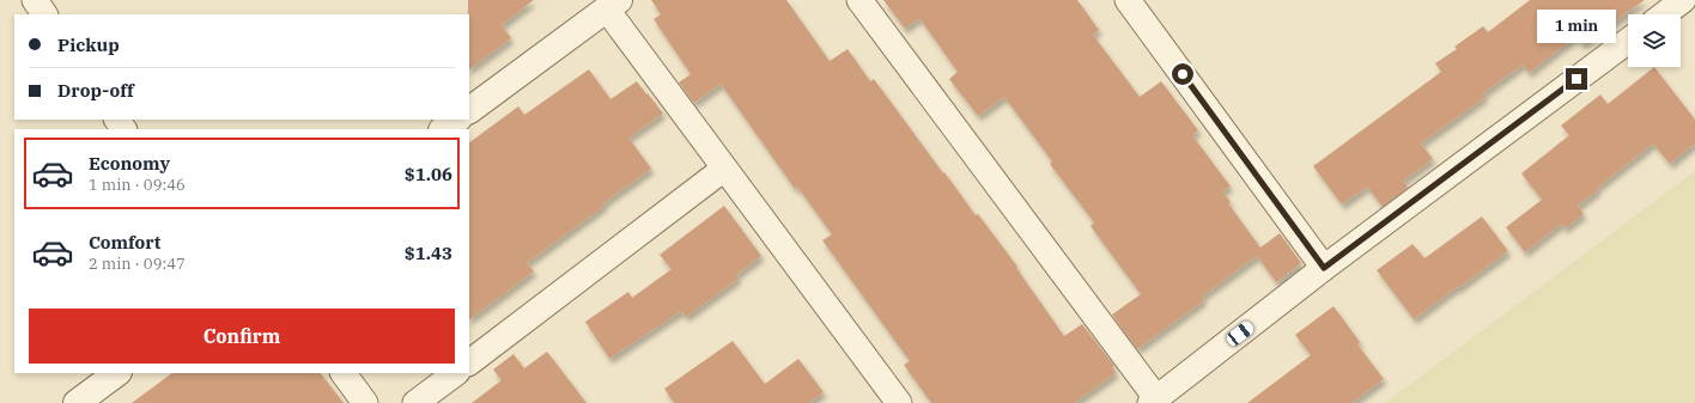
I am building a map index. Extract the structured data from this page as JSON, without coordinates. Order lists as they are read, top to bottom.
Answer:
{
  "page": {
    "bubble": "1 min",
    "banner": ["Pickup", "Drop-off"],
    "list": [
      {
        "name": "Economy",
        "note": "1 min · 09:46",
        "value": "$1.06"
      },
      {
        "name": "Comfort",
        "note": "2 min · 09:47",
        "value": "$1.43"
      }
    ],
    "buttons": "Confirm"
  }
}
